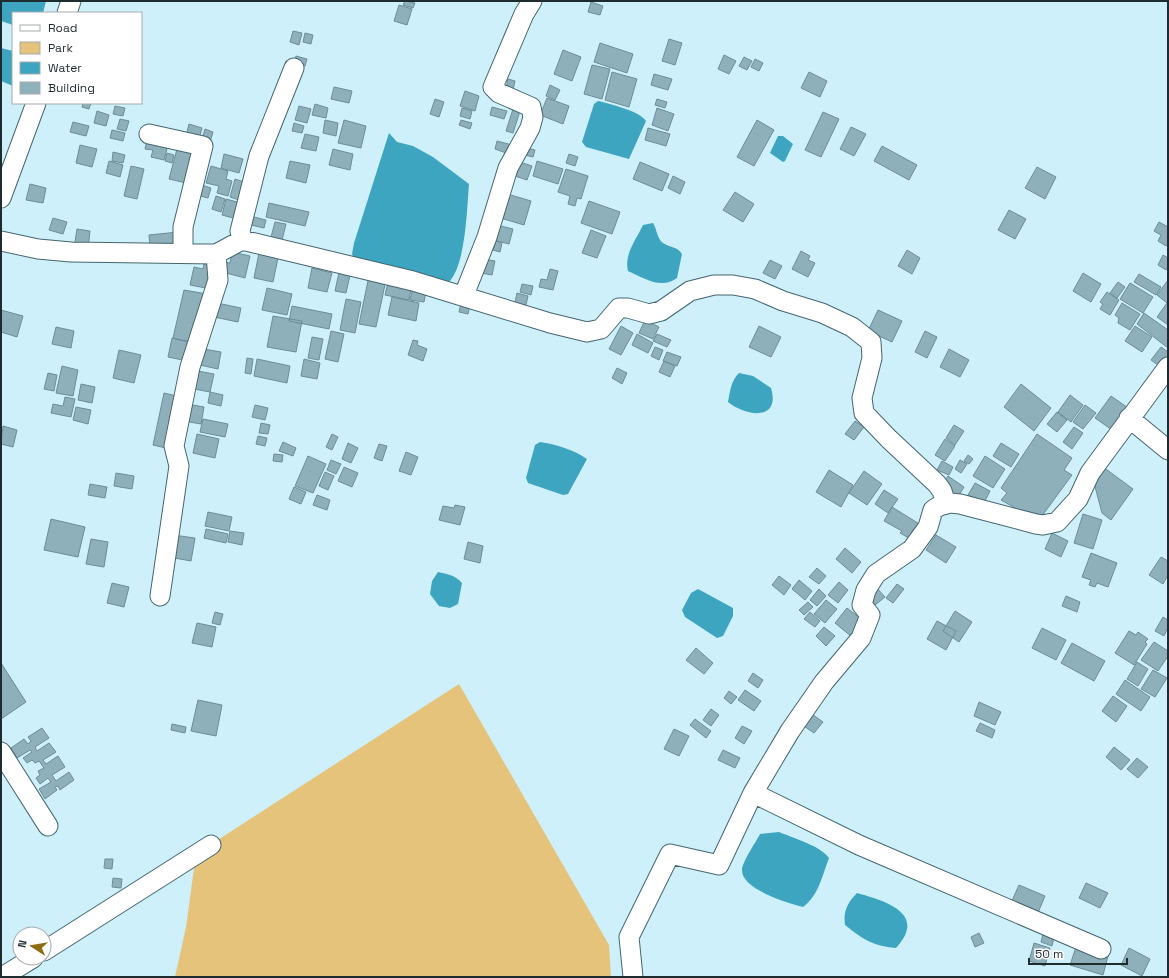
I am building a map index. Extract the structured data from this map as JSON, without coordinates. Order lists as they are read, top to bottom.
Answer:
{
  "legend": [
    "Road",
    "Park",
    "Water",
    "Building"
  ],
  "scale_bar": "50 m",
  "north": "left"
}
